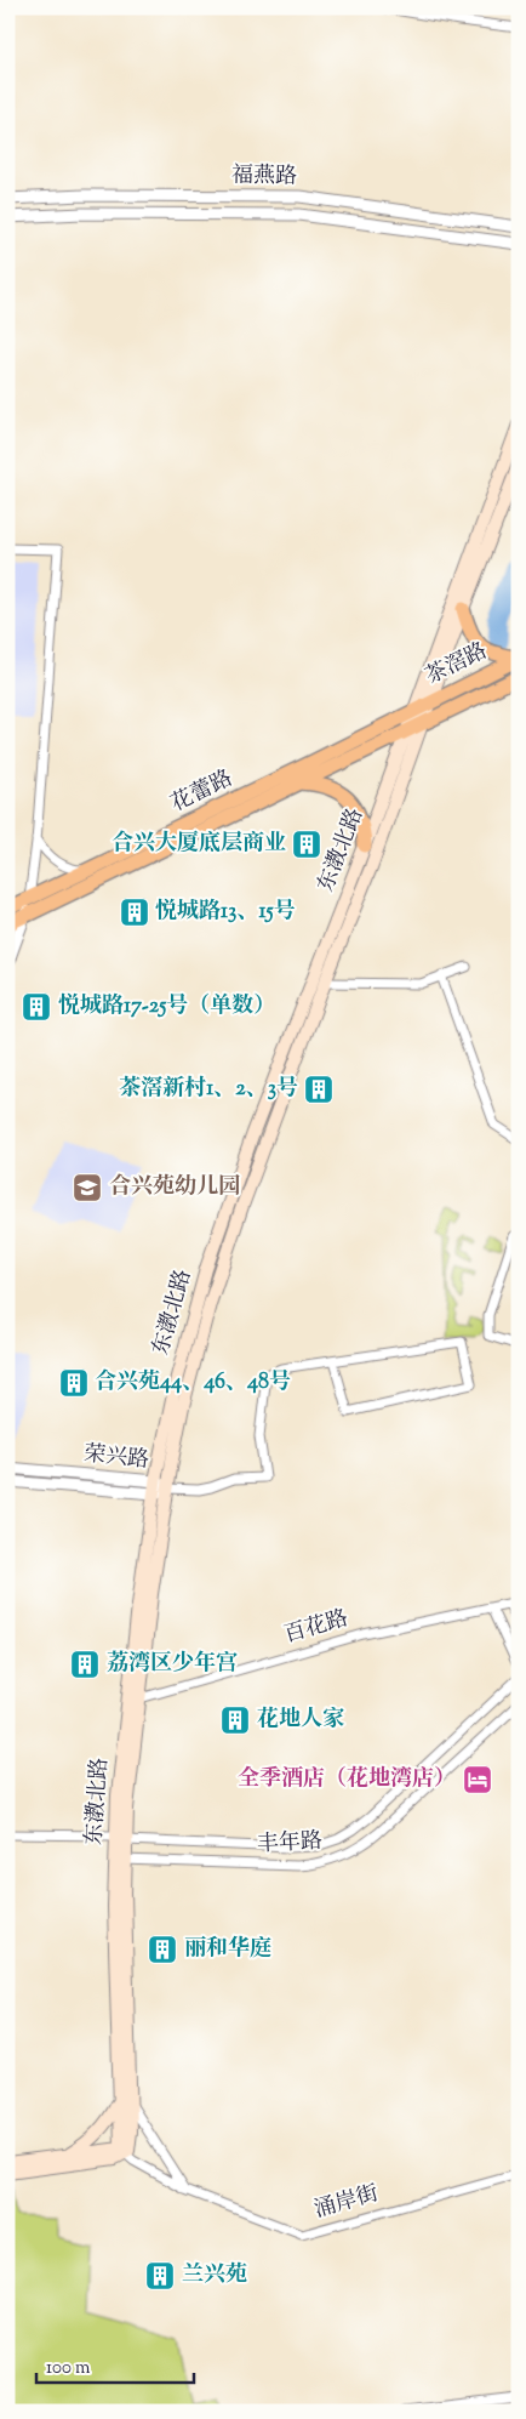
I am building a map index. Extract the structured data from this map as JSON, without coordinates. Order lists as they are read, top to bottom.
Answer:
{
  "streets": {
    "main road": ["茶滘路", "花蕾路", "东漖北路"],
    "street": [
      "福燕路",
      "荣兴路",
      "百花路",
      "丰年路",
      "涌岸街"
    ]
  },
  "crossings": [
    ["茶滘路", "花蕾路"],
    ["茶滘路", "东漖北路"],
    ["花蕾路", "东漖北路"],
    ["东漖北路", "荣兴路"],
    ["东漖北路", "百花路"],
    ["东漖北路", "丰年路"],
    ["东漖北路", "涌岸街"]
  ],
  "places": {
    "building": [
      "合兴大厦底层商业",
      "悦城路13、15号",
      "悦城路17-25号（单数）",
      "茶滘新村1、2、3号",
      "合兴苑44、46、48号",
      "荔湾区少年宫",
      "花地人家",
      "丽和华庭",
      "兰兴苑"
    ],
    "school or university": ["合兴苑幼儿园"],
    "hotel": ["全季酒店（花地湾店）"]
  },
  "scale_bar": "100 m"
}
